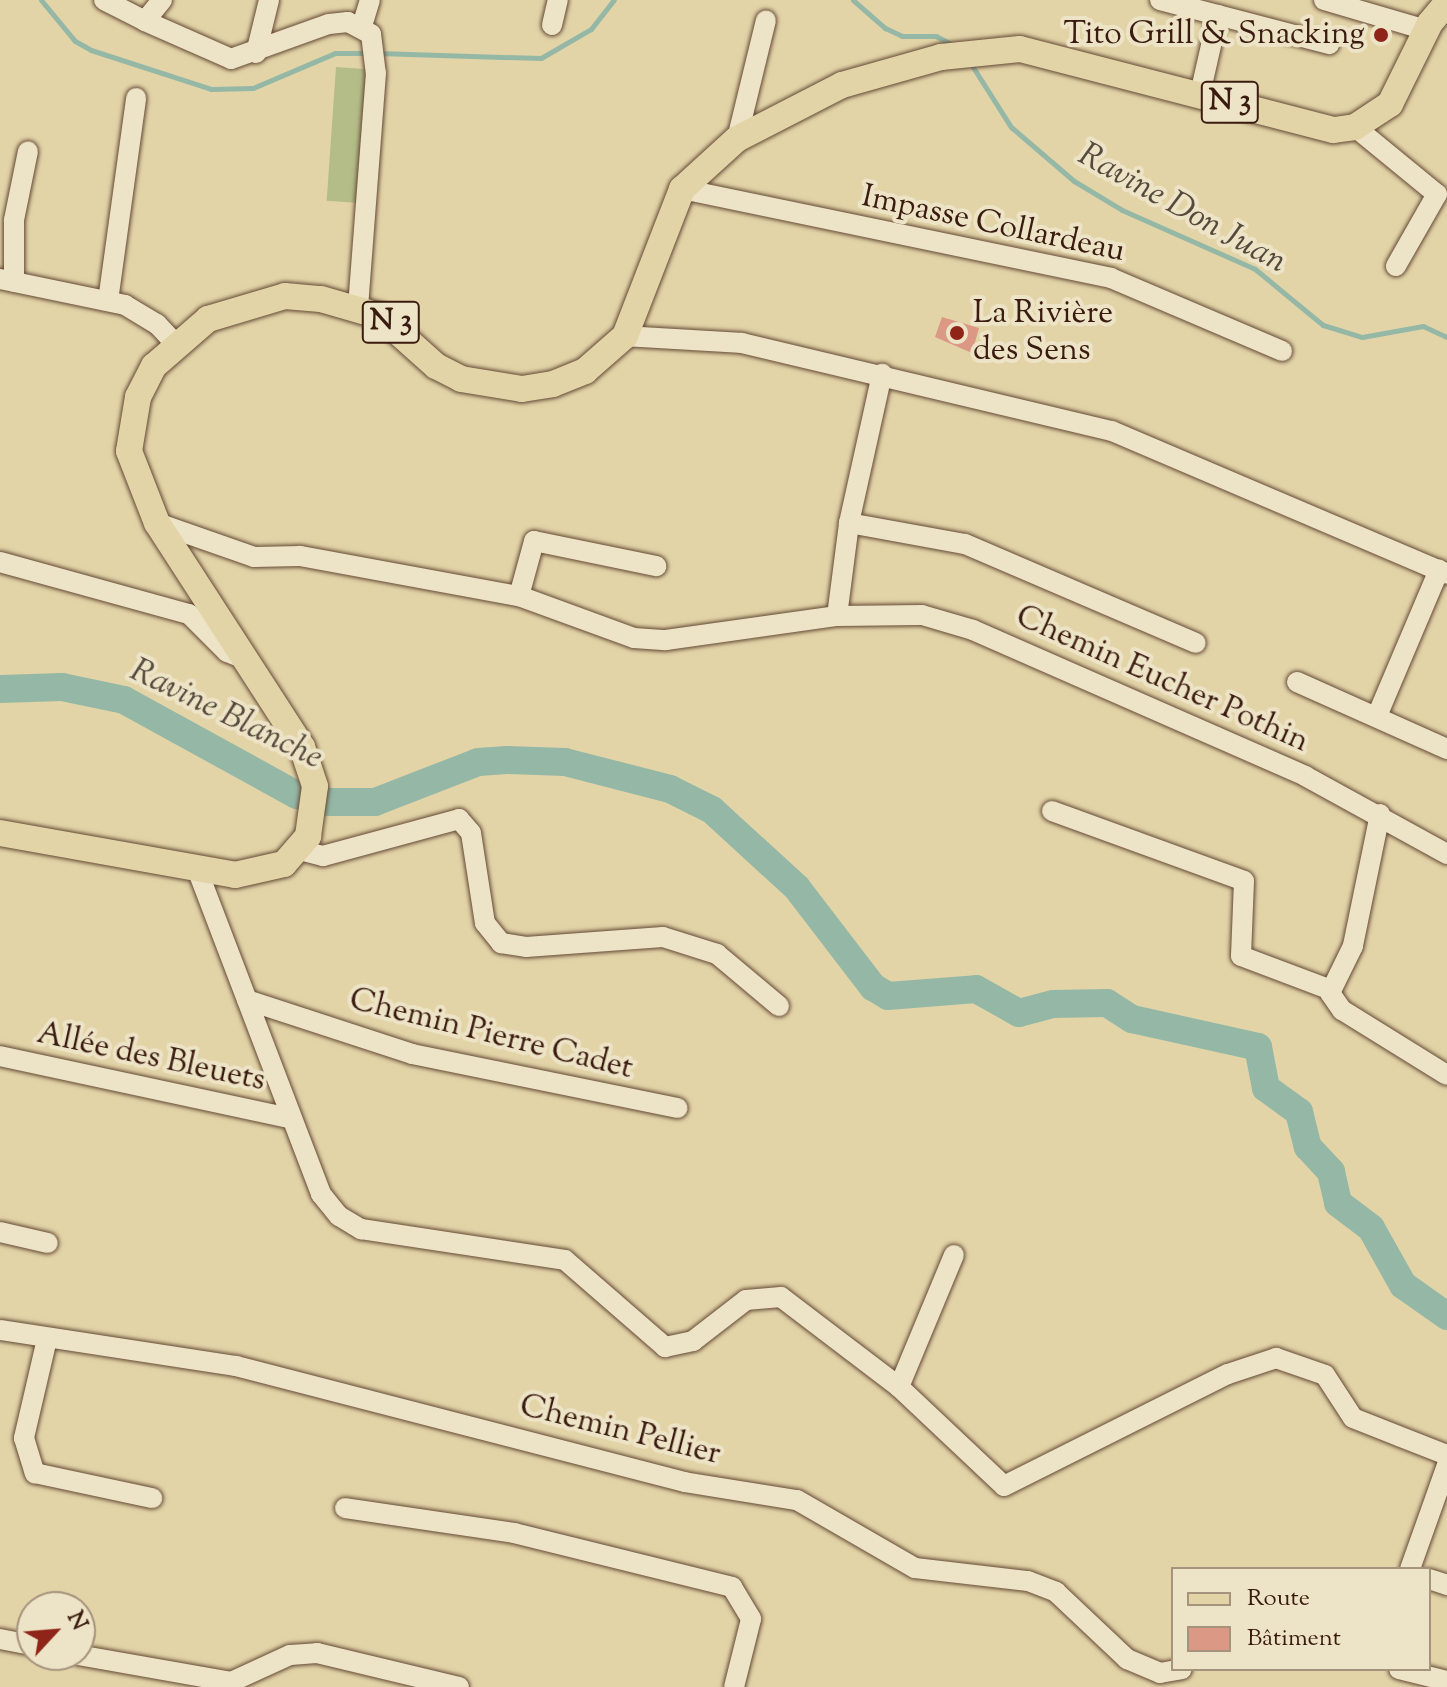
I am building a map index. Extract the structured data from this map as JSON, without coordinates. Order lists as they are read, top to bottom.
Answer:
{
  "streets": {
    "main road": ["N 3"],
    "street": [
      "Impasse Collardeau",
      "Chemin Eucher Pothin",
      "Chemin Pierre Cadet",
      "Allée des Bleuets",
      "Chemin Pellier"
    ]
  },
  "crossings": [
    ["N 3", "Impasse Collardeau"],
    ["N 3", "Chemin Eucher Pothin"]
  ],
  "water": ["Ravine Don Juan", "Ravine Blanche"],
  "places": ["Tito Grill & Snacking", "La Rivière des Sens"],
  "legend": ["Route", "Bâtiment"],
  "north": "top right"
}
